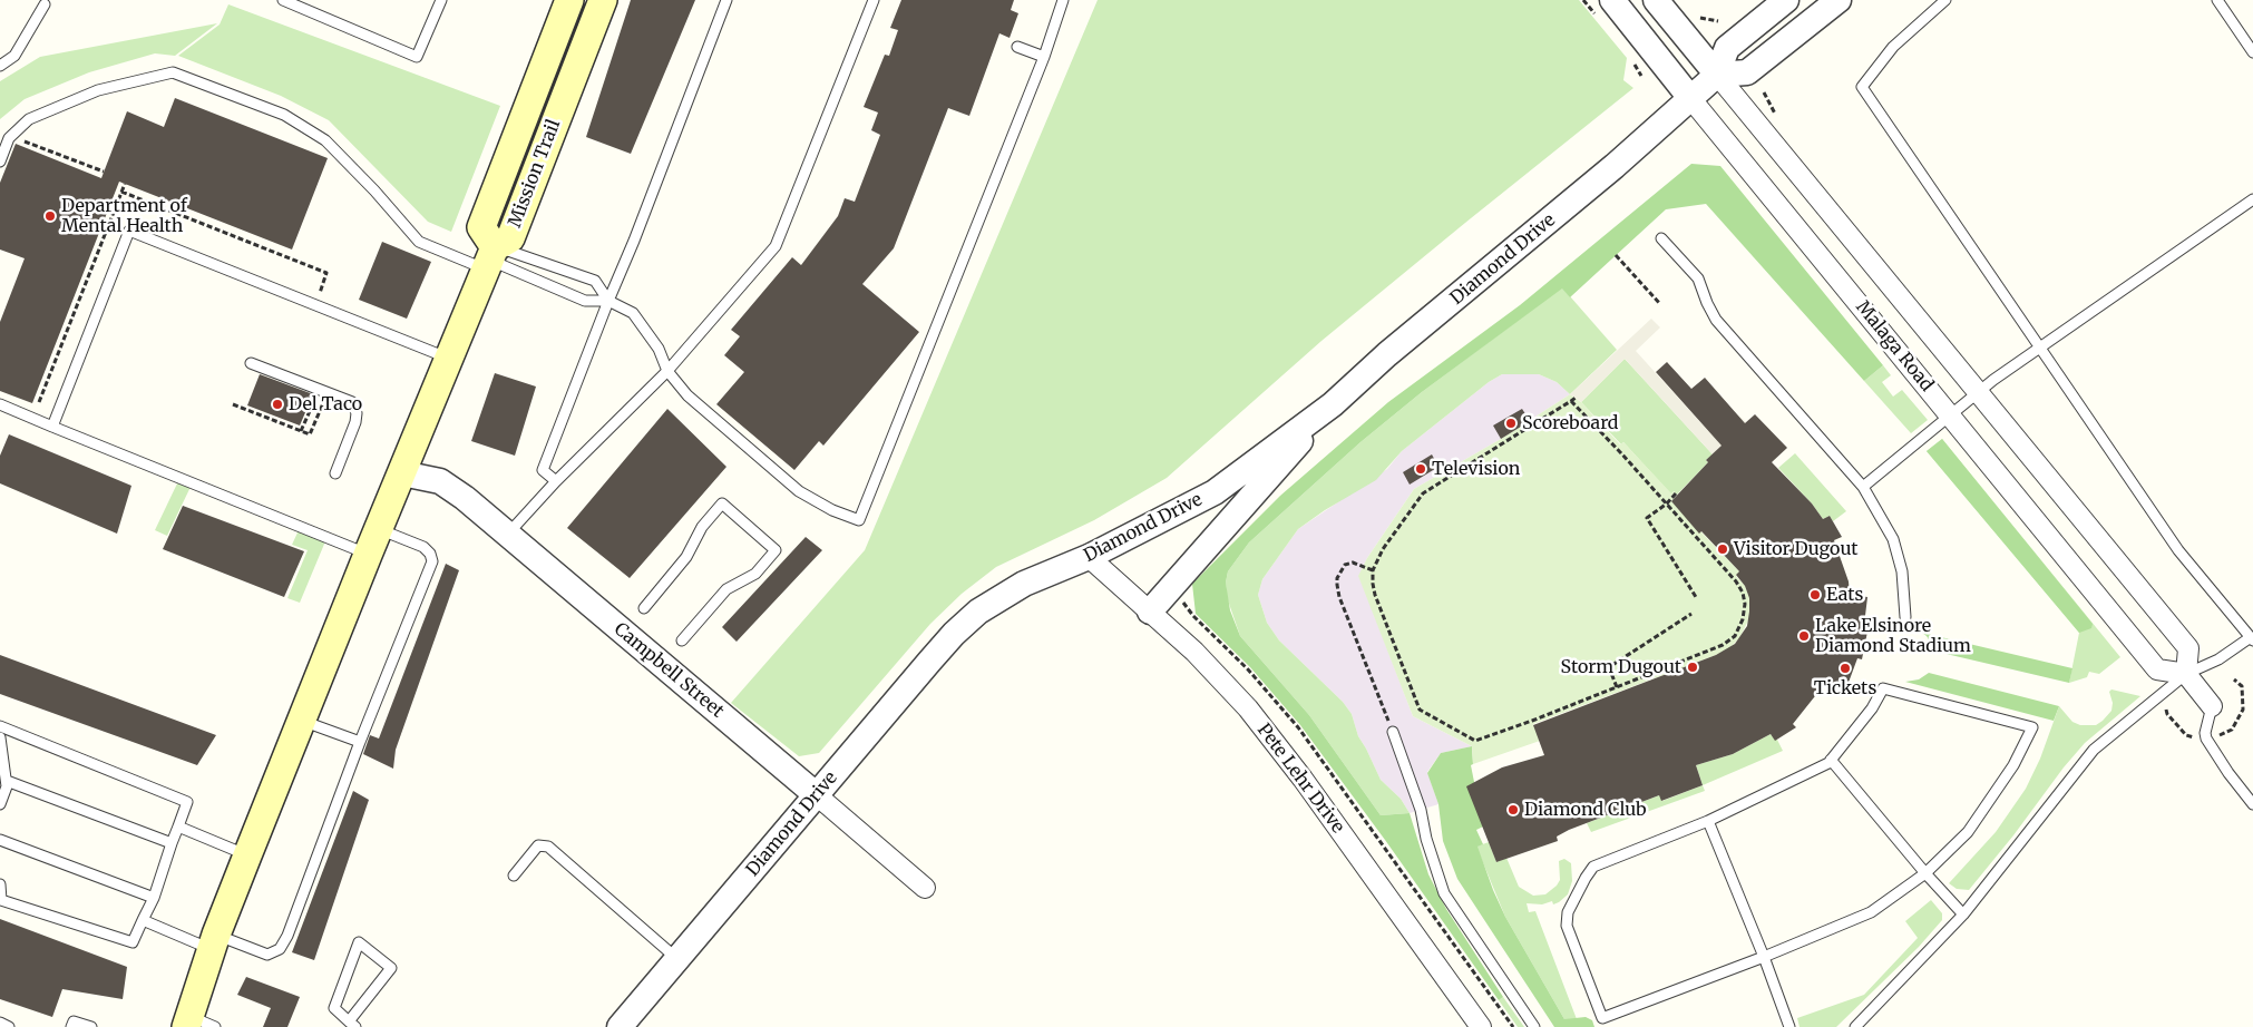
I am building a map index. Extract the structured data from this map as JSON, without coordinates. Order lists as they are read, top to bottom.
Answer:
{
  "streets": {
    "main road": ["Mission Trail"],
    "street": [
      "Diamond Drive",
      "Malaga Road",
      "Campbell Street",
      "Pete Lehr Drive"
    ]
  },
  "crossings": [
    ["Diamond Drive", "Malaga Road"],
    ["Diamond Drive", "Campbell Street"],
    ["Diamond Drive", "Pete Lehr Drive"]
  ],
  "places": [
    "Department of Mental Health",
    "Del Taco",
    "Scoreboard",
    "Television",
    "Visitor Dugout",
    "Eats",
    "Lake Elsinore Diamond Stadium",
    "Storm Dugout",
    "Tickets",
    "Diamond Club"
  ]
}
